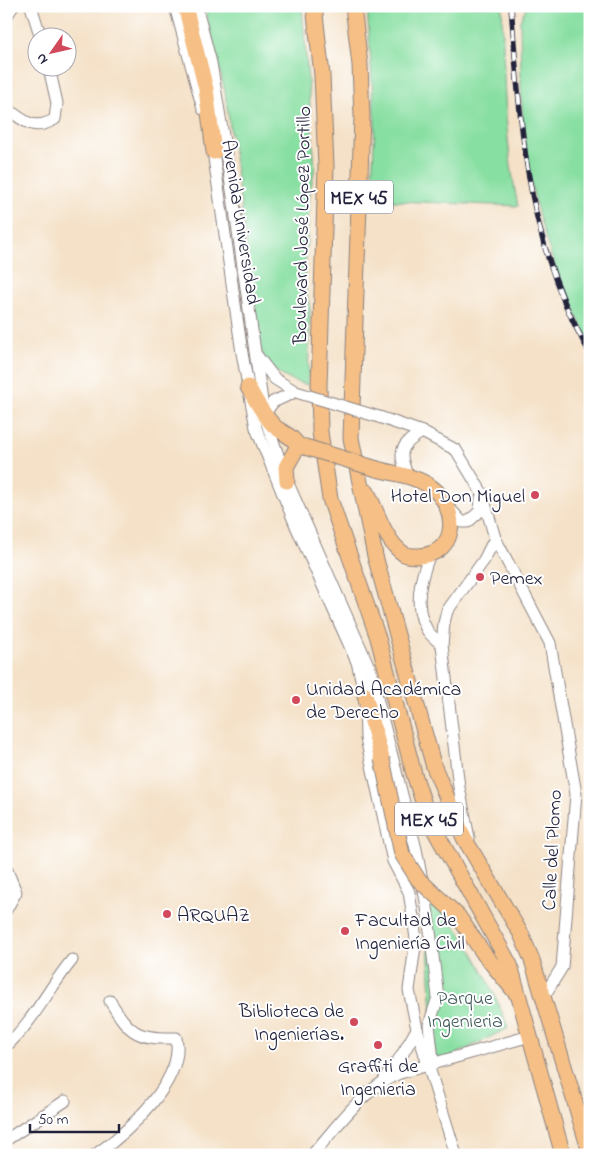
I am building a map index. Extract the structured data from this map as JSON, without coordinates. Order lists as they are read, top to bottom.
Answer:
{
  "streets": {
    "main road": ["MEX 45", "Boulevard José López Portillo"],
    "street": ["Avenida Universidad", "Calle del Plomo"]
  },
  "crossings": [
    ["MEX 45", "Boulevard José López Portillo"],
    ["MEX 45", "Calle del Plomo"]
  ],
  "parks": ["Parque Ingenieria"],
  "places": [
    "Hotel Don Miguel",
    "Pemex",
    "Unidad Académica de Derecho",
    "ARQUAZ",
    "Facultad de Ingeniería Civil",
    "Biblioteca de Ingenierías.",
    "Graffiti de Ingenieria"
  ],
  "scale_bar": "50 m",
  "north": "bottom left"
}
